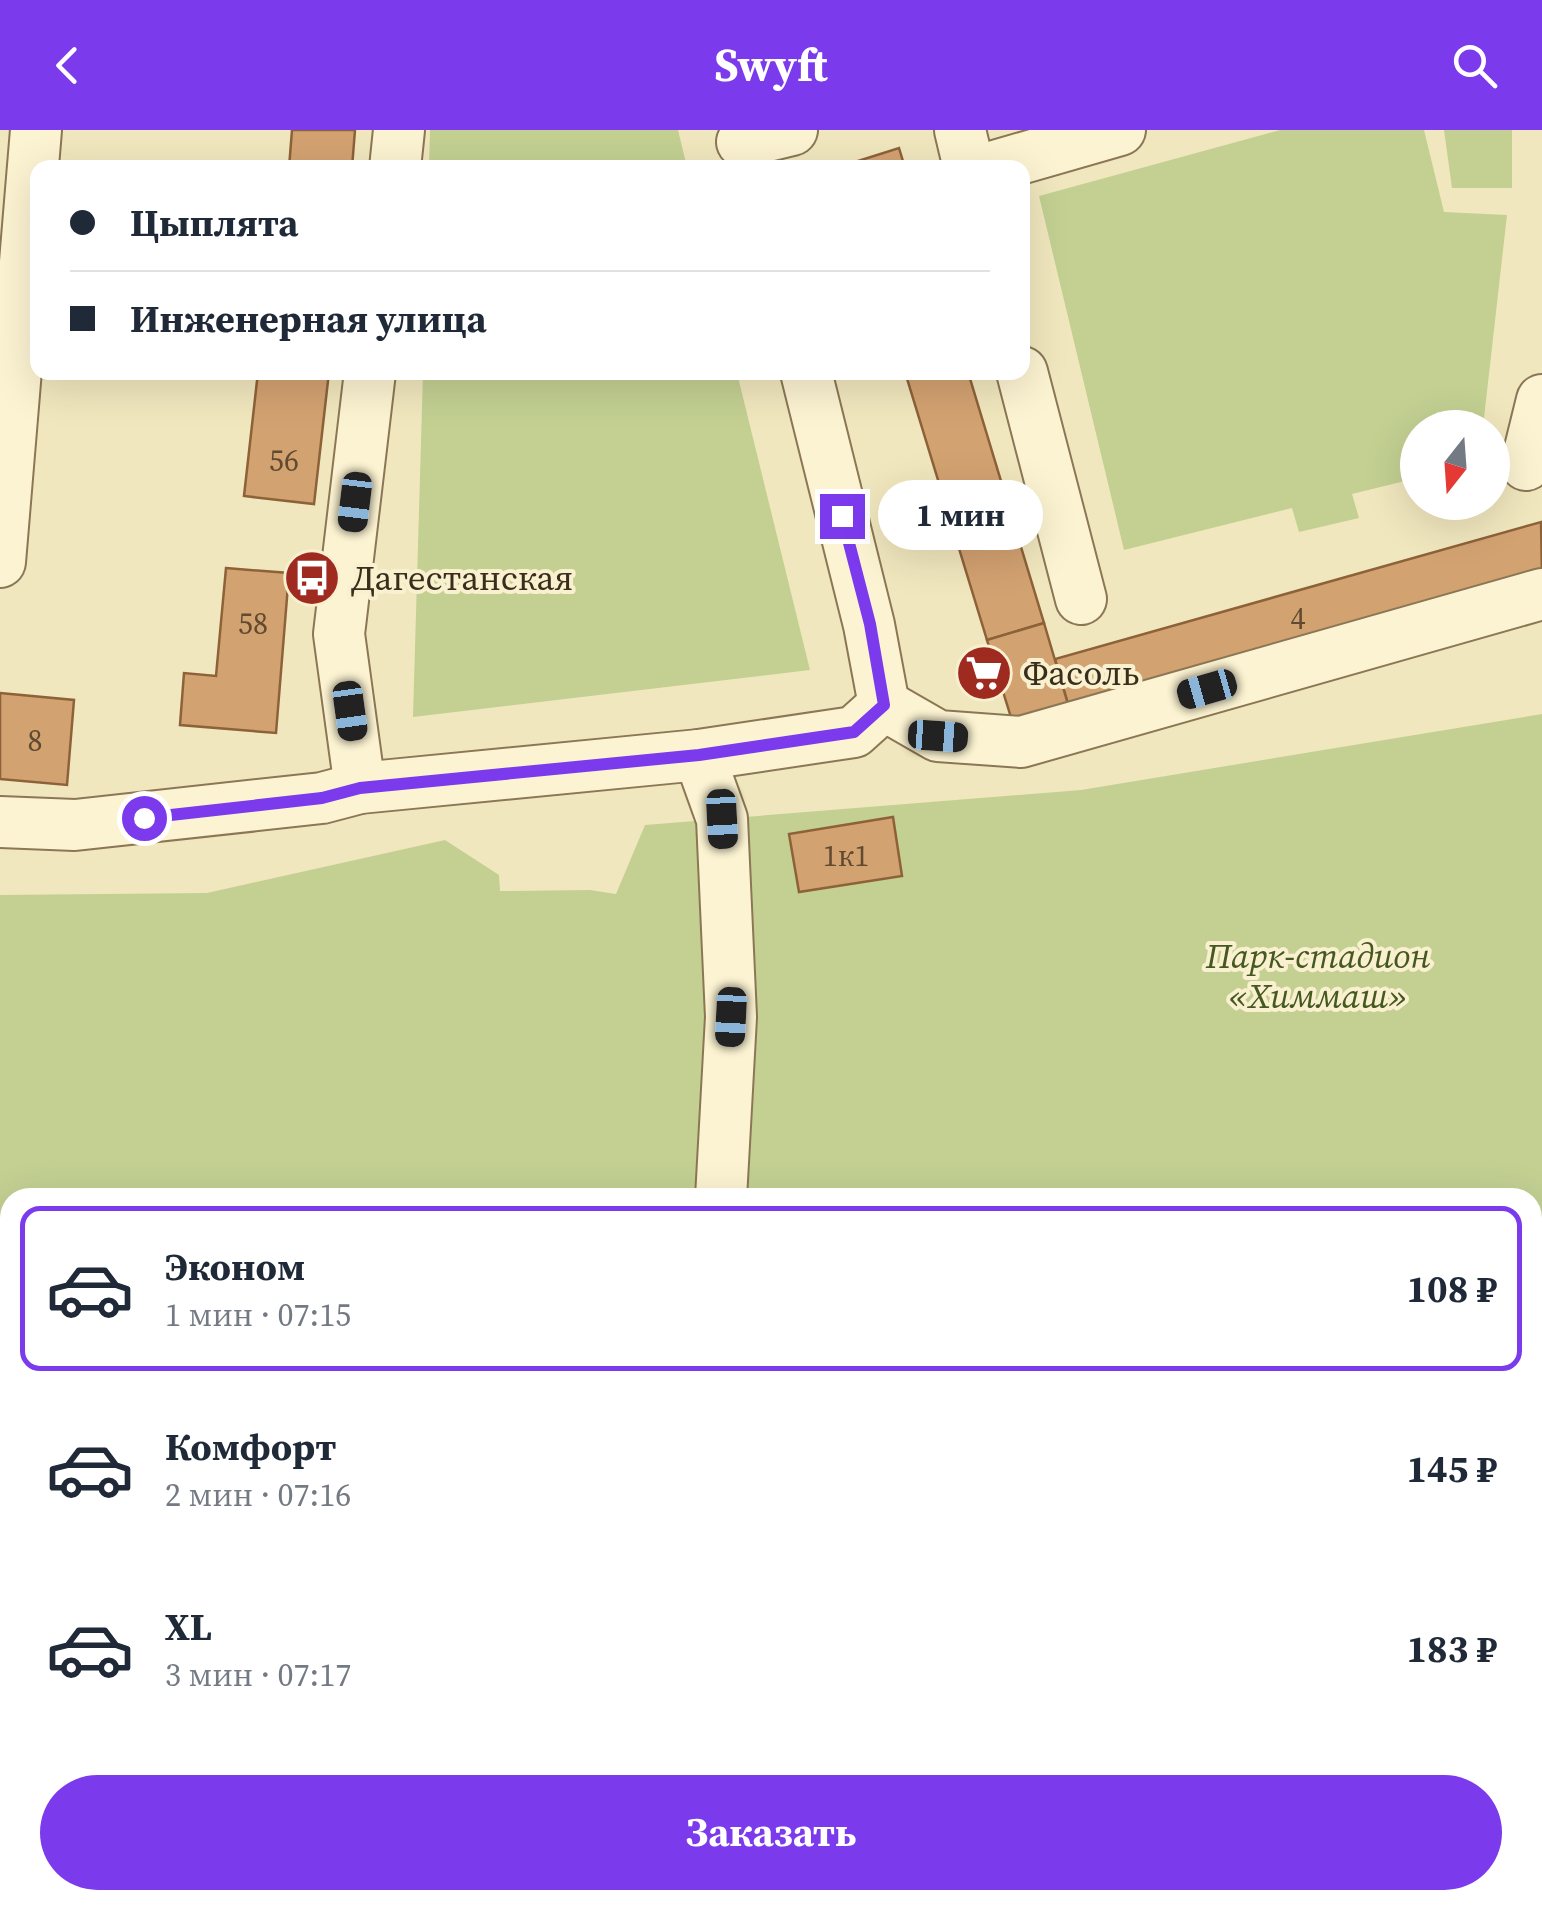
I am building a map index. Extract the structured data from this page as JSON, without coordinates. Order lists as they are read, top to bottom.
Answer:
{
  "parks": ["Парк-стадион «Химмаш»"],
  "places": {
    "bus stop": ["Дагестанская"],
    "supermarket": ["Фасоль"]
  },
  "house_numbers": [
    "56",
    "4",
    "58",
    "8",
    "1к1"
  ],
  "north": "bottom",
  "page": {
    "header": "Swyft",
    "banner": ["Цыплята", "Инженерная улица"],
    "bubble": "1 мин",
    "list": [
      {
        "name": "Эконом",
        "note": "1 мин · 07:15",
        "value": "108 ₽"
      },
      {
        "name": "Комфорт",
        "note": "2 мин · 07:16",
        "value": "145 ₽"
      },
      {
        "name": "XL",
        "note": "3 мин · 07:17",
        "value": "183 ₽"
      }
    ],
    "buttons": "Заказать"
  }
}
